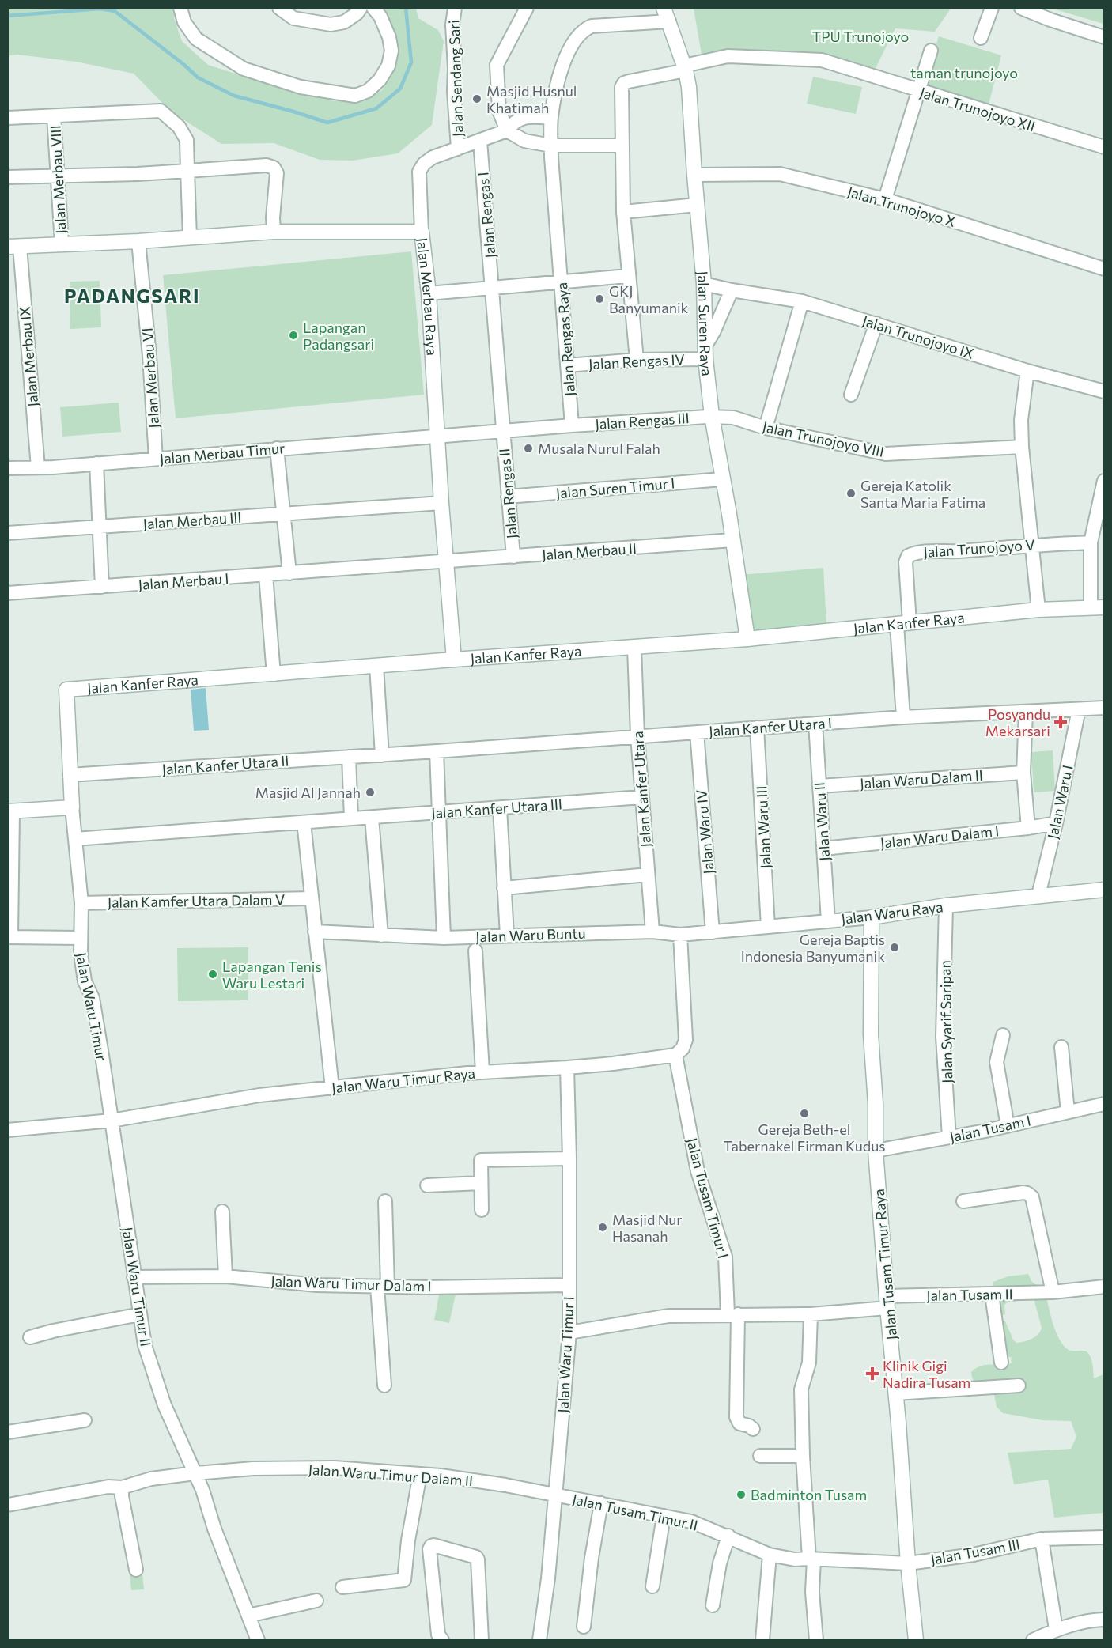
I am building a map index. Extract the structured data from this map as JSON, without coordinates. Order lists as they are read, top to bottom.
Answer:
{
  "streets": {
    "street": [
      "Jalan Sendang Sari",
      "Jalan Trunojoyo XII",
      "Jalan Merbau VIII",
      "Jalan Trunojoyo X",
      "Jalan Rengas I",
      "Jalan Merbau Raya",
      "Jalan Suren Raya",
      "Jalan Trunojoyo IX",
      "Jalan Rengas Raya",
      "Jalan Merbau IX",
      "Jalan Rengas IV",
      "Jalan Merbau VI",
      "Jalan Rengas III",
      "Jalan Trunojoyo VIII",
      "Jalan Merbau Timur",
      "Jalan Suren Timur I",
      "Jalan Rengas II",
      "Jalan Merbau III",
      "Jalan Trunojoyo V",
      "Jalan Merbau II",
      "Jalan Merbau I",
      "Jalan Kanfer Raya",
      "Jalan Kanfer Utara I",
      "Jalan Kanfer Utara II",
      "Jalan Waru Dalam II",
      "Jalan Kanfer Utara",
      "Jalan Waru I",
      "Jalan Kanfer Utara III",
      "Jalan Waru II",
      "Jalan Waru III",
      "Jalan Waru IV",
      "Jalan Waru Dalam I",
      "Jalan Kamfer Utara Dalam V",
      "Jalan Waru Raya",
      "Jalan Waru Buntu",
      "Jalan Waru Timur",
      "Jalan Syarif Saripan",
      "Jalan Waru Timur Raya",
      "Jalan Tusam I",
      "Jalan Tusam Timur I",
      "Jalan Tusam Timur Raya",
      "Jalan Waru Timur Dalam I",
      "Jalan Waru Timur II",
      "Jalan Tusam II",
      "Jalan Waru Timur I",
      "Jalan Waru Timur Dalam II",
      "Jalan Tusam Timur II",
      "Jalan Tusam III"
    ]
  },
  "crossings": [
    ["Jalan Trunojoyo XII", "Jalan Suren Raya"],
    ["Jalan Merbau VIII", "Jalan Merbau Raya"],
    ["Jalan Trunojoyo X", "Jalan Suren Raya"],
    ["Jalan Rengas I", "Jalan Rengas II"],
    ["Jalan Merbau Raya", "Jalan Merbau IX"],
    ["Jalan Merbau Raya", "Jalan Merbau VI"],
    ["Jalan Merbau Raya", "Jalan Merbau Timur"],
    ["Jalan Merbau Raya", "Jalan Merbau III"],
    ["Jalan Merbau Raya", "Jalan Merbau II"],
    ["Jalan Merbau Raya", "Jalan Merbau I"],
    ["Jalan Merbau Raya", "Jalan Kanfer Raya"],
    ["Jalan Suren Raya", "Jalan Trunojoyo IX"],
    ["Jalan Suren Raya", "Jalan Rengas Raya"],
    ["Jalan Suren Raya", "Jalan Rengas IV"],
    ["Jalan Suren Raya", "Jalan Rengas III"],
    ["Jalan Suren Raya", "Jalan Trunojoyo VIII"],
    ["Jalan Suren Raya", "Jalan Suren Timur I"],
    ["Jalan Suren Raya", "Jalan Merbau II"],
    ["Jalan Suren Raya", "Jalan Kanfer Raya"],
    ["Jalan Rengas Raya", "Jalan Rengas IV"],
    ["Jalan Rengas Raya", "Jalan Rengas III"],
    ["Jalan Merbau IX", "Jalan Merbau Timur"],
    ["Jalan Merbau VI", "Jalan Merbau Timur"],
    ["Jalan Rengas III", "Jalan Trunojoyo VIII"],
    ["Jalan Suren Timur I", "Jalan Rengas II"],
    ["Jalan Rengas II", "Jalan Merbau II"],
    ["Jalan Trunojoyo V", "Jalan Kanfer Raya"],
    ["Jalan Merbau II", "Jalan Merbau I"],
    ["Jalan Kanfer Raya", "Jalan Kanfer Utara II"],
    ["Jalan Kanfer Raya", "Jalan Kanfer Utara"],
    ["Jalan Kanfer Raya", "Jalan Waru Timur"],
    ["Jalan Kanfer Utara I", "Jalan Kanfer Utara II"],
    ["Jalan Kanfer Utara I", "Jalan Kanfer Utara"],
    ["Jalan Kanfer Utara I", "Jalan Waru I"],
    ["Jalan Kanfer Utara I", "Jalan Waru II"],
    ["Jalan Kanfer Utara I", "Jalan Waru III"],
    ["Jalan Kanfer Utara I", "Jalan Waru IV"],
    ["Jalan Kanfer Utara II", "Jalan Kanfer Utara"],
    ["Jalan Waru Dalam II", "Jalan Waru I"],
    ["Jalan Waru Dalam II", "Jalan Waru II"],
    ["Jalan Kanfer Utara", "Jalan Kanfer Utara III"],
    ["Jalan Kanfer Utara", "Jalan Waru Buntu"],
    ["Jalan Waru I", "Jalan Waru Dalam I"],
    ["Jalan Waru I", "Jalan Waru Raya"],
    ["Jalan Kanfer Utara III", "Jalan Waru Timur"],
    ["Jalan Waru II", "Jalan Waru Dalam I"],
    ["Jalan Waru II", "Jalan Waru Raya"],
    ["Jalan Waru III", "Jalan Waru Raya"],
    ["Jalan Waru IV", "Jalan Waru Raya"],
    ["Jalan Kamfer Utara Dalam V", "Jalan Waru Timur"],
    ["Jalan Waru Raya", "Jalan Waru Buntu"],
    ["Jalan Waru Raya", "Jalan Syarif Saripan"],
    ["Jalan Waru Raya", "Jalan Tusam Timur Raya"],
    ["Jalan Waru Timur", "Jalan Waru Timur Raya"],
    ["Jalan Waru Timur", "Jalan Waru Timur II"],
    ["Jalan Syarif Saripan", "Jalan Tusam I"],
    ["Jalan Waru Timur Raya", "Jalan Tusam Timur I"],
    ["Jalan Waru Timur Raya", "Jalan Waru Timur II"],
    ["Jalan Waru Timur Raya", "Jalan Waru Timur I"],
    ["Jalan Tusam I", "Jalan Tusam Timur Raya"],
    ["Jalan Tusam Timur Raya", "Jalan Tusam II"],
    ["Jalan Tusam Timur Raya", "Jalan Tusam Timur II"],
    ["Jalan Tusam Timur Raya", "Jalan Tusam III"],
    ["Jalan Waru Timur Dalam I", "Jalan Waru Timur II"],
    ["Jalan Waru Timur Dalam I", "Jalan Waru Timur I"],
    ["Jalan Waru Timur II", "Jalan Waru Timur Dalam II"],
    ["Jalan Waru Timur I", "Jalan Waru Timur Dalam II"],
    ["Jalan Waru Timur I", "Jalan Tusam Timur II"],
    ["Jalan Waru Timur Dalam II", "Jalan Tusam Timur II"],
    ["Jalan Tusam Timur II", "Jalan Tusam III"]
  ],
  "districts": ["PADANGSARI"],
  "parks": ["TPU Trunojoyo", "taman trunojoyo"],
  "places": {
    "other": [
      "Masjid Husnul Khatimah",
      "GKJ Banyumanik",
      "Lapangan Padangsari",
      "Musala Nurul Falah",
      "Gereja Katolik Santa Maria Fatima",
      "Masjid Al Jannah",
      "Gereja Baptis Indonesia Banyumanik",
      "Lapangan Tenis Waru Lestari",
      "Gereja Beth-el Tabernakel Firman Kudus",
      "Masjid Nur Hasanah",
      "Badminton Tusam"
    ],
    "health": ["Posyandu Mekarsari", "Klinik Gigi Nadira Tusam"]
  }
}
